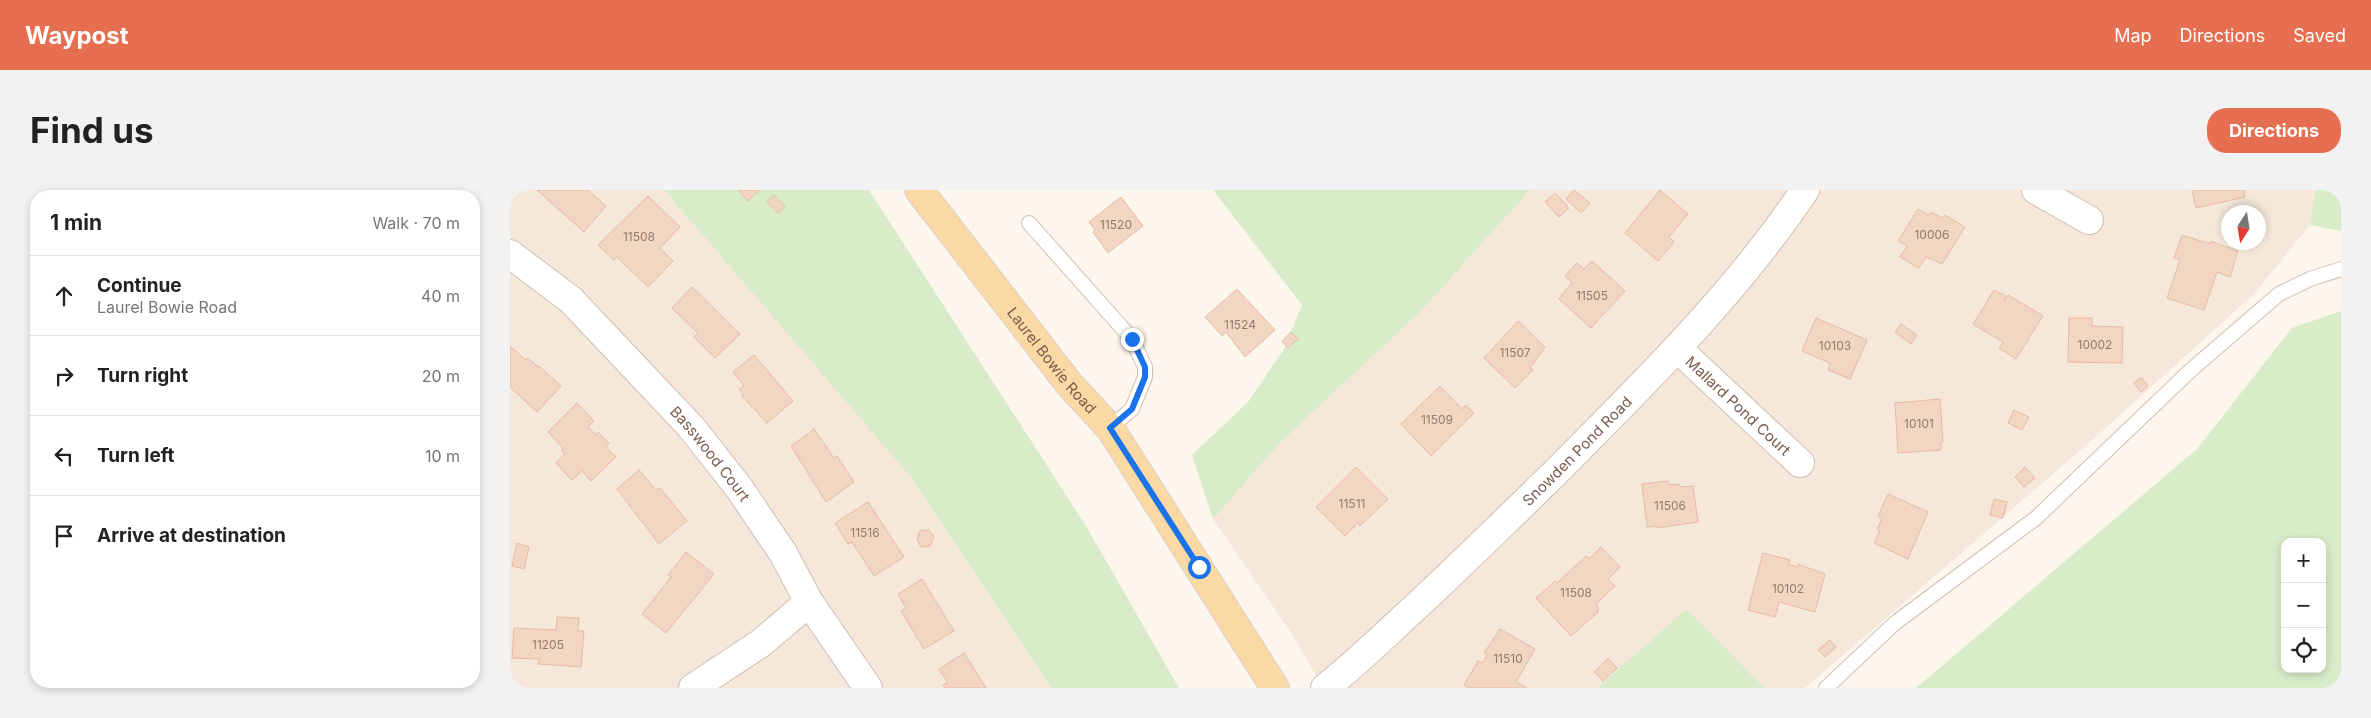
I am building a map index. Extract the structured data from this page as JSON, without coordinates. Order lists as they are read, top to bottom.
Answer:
{
  "streets": {
    "main road": ["Laurel Bowie Road"],
    "street": ["Mallard Pond Court", "Snowden Pond Road", "Basswood Court"]
  },
  "crossings": [
    ["Mallard Pond Court", "Snowden Pond Road"]
  ],
  "house_numbers": [
    "11520",
    "10006",
    "11508",
    "11505",
    "11524",
    "10002",
    "10103",
    "11507",
    "11509",
    "10101",
    "11511",
    "11506",
    "11516",
    "10102",
    "11508",
    "11205",
    "11510"
  ],
  "north": "bottom",
  "page": {
    "header": "Waypost",
    "nav": ["Map", "Directions", "Saved"],
    "buttons": "Directions",
    "title": "Find us",
    "heading": ["1 min", "Walk · 70 m"],
    "list": [
      ["Continue", "Laurel Bowie Road", "40 m"],
      ["Turn right", "20 m"],
      ["Turn left", "10 m"],
      "Arrive at destination"
    ],
    "map_buttons": ["+", "−"]
  }
}
